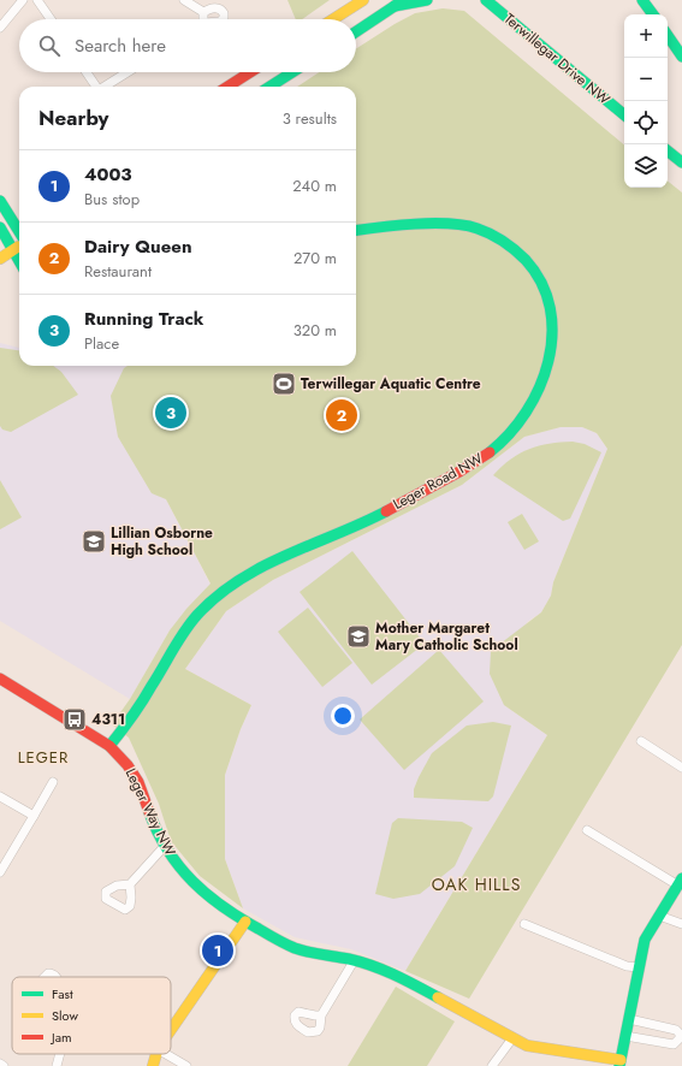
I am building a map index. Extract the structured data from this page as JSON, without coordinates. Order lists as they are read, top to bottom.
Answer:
{
  "streets": {
    "street": ["Terwillegar Drive NW", "Leger Road NW", "Leger Way NW"]
  },
  "crossings": [
    ["Leger Road NW", "Leger Way NW"]
  ],
  "districts": ["LEGER", "OAK HILLS"],
  "places": {
    "sports": ["Terwillegar Aquatic Centre"],
    "school or university": ["Lillian Osborne High School", "Mother Margaret Mary Catholic School"],
    "bus stop": ["4311"]
  },
  "legend": ["Fast", "Slow", "Jam"],
  "page": {
    "map_buttons": ["+", "−"],
    "search": "Search here",
    "heading": ["Nearby", "3 results"],
    "list": [
      {
        "mark": "1",
        "name": "4003",
        "note": "Bus stop",
        "value": "240 m"
      },
      {
        "mark": "2",
        "name": "Dairy Queen",
        "note": "Restaurant",
        "value": "270 m"
      },
      {
        "mark": "3",
        "name": "Running Track",
        "note": "Place",
        "value": "320 m"
      }
    ],
    "pins": ["3", "2", "1"]
  }
}
